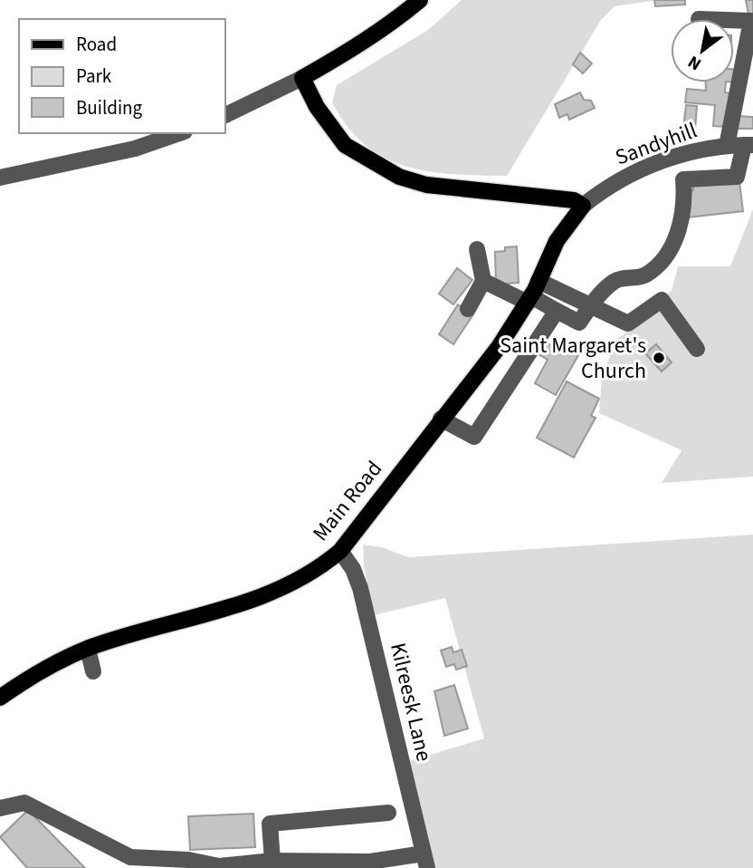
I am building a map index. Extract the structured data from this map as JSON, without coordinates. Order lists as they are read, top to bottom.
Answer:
{
  "streets": {
    "main road": ["Main Road"],
    "street": ["Sandyhill", "Kilreesk Lane"]
  },
  "crossings": [
    ["Sandyhill", "Main Road"],
    ["Main Road", "Kilreesk Lane"]
  ],
  "places": ["Saint Margaret's Church"],
  "legend": ["Road", "Park", "Building"],
  "north": "bottom left"
}
